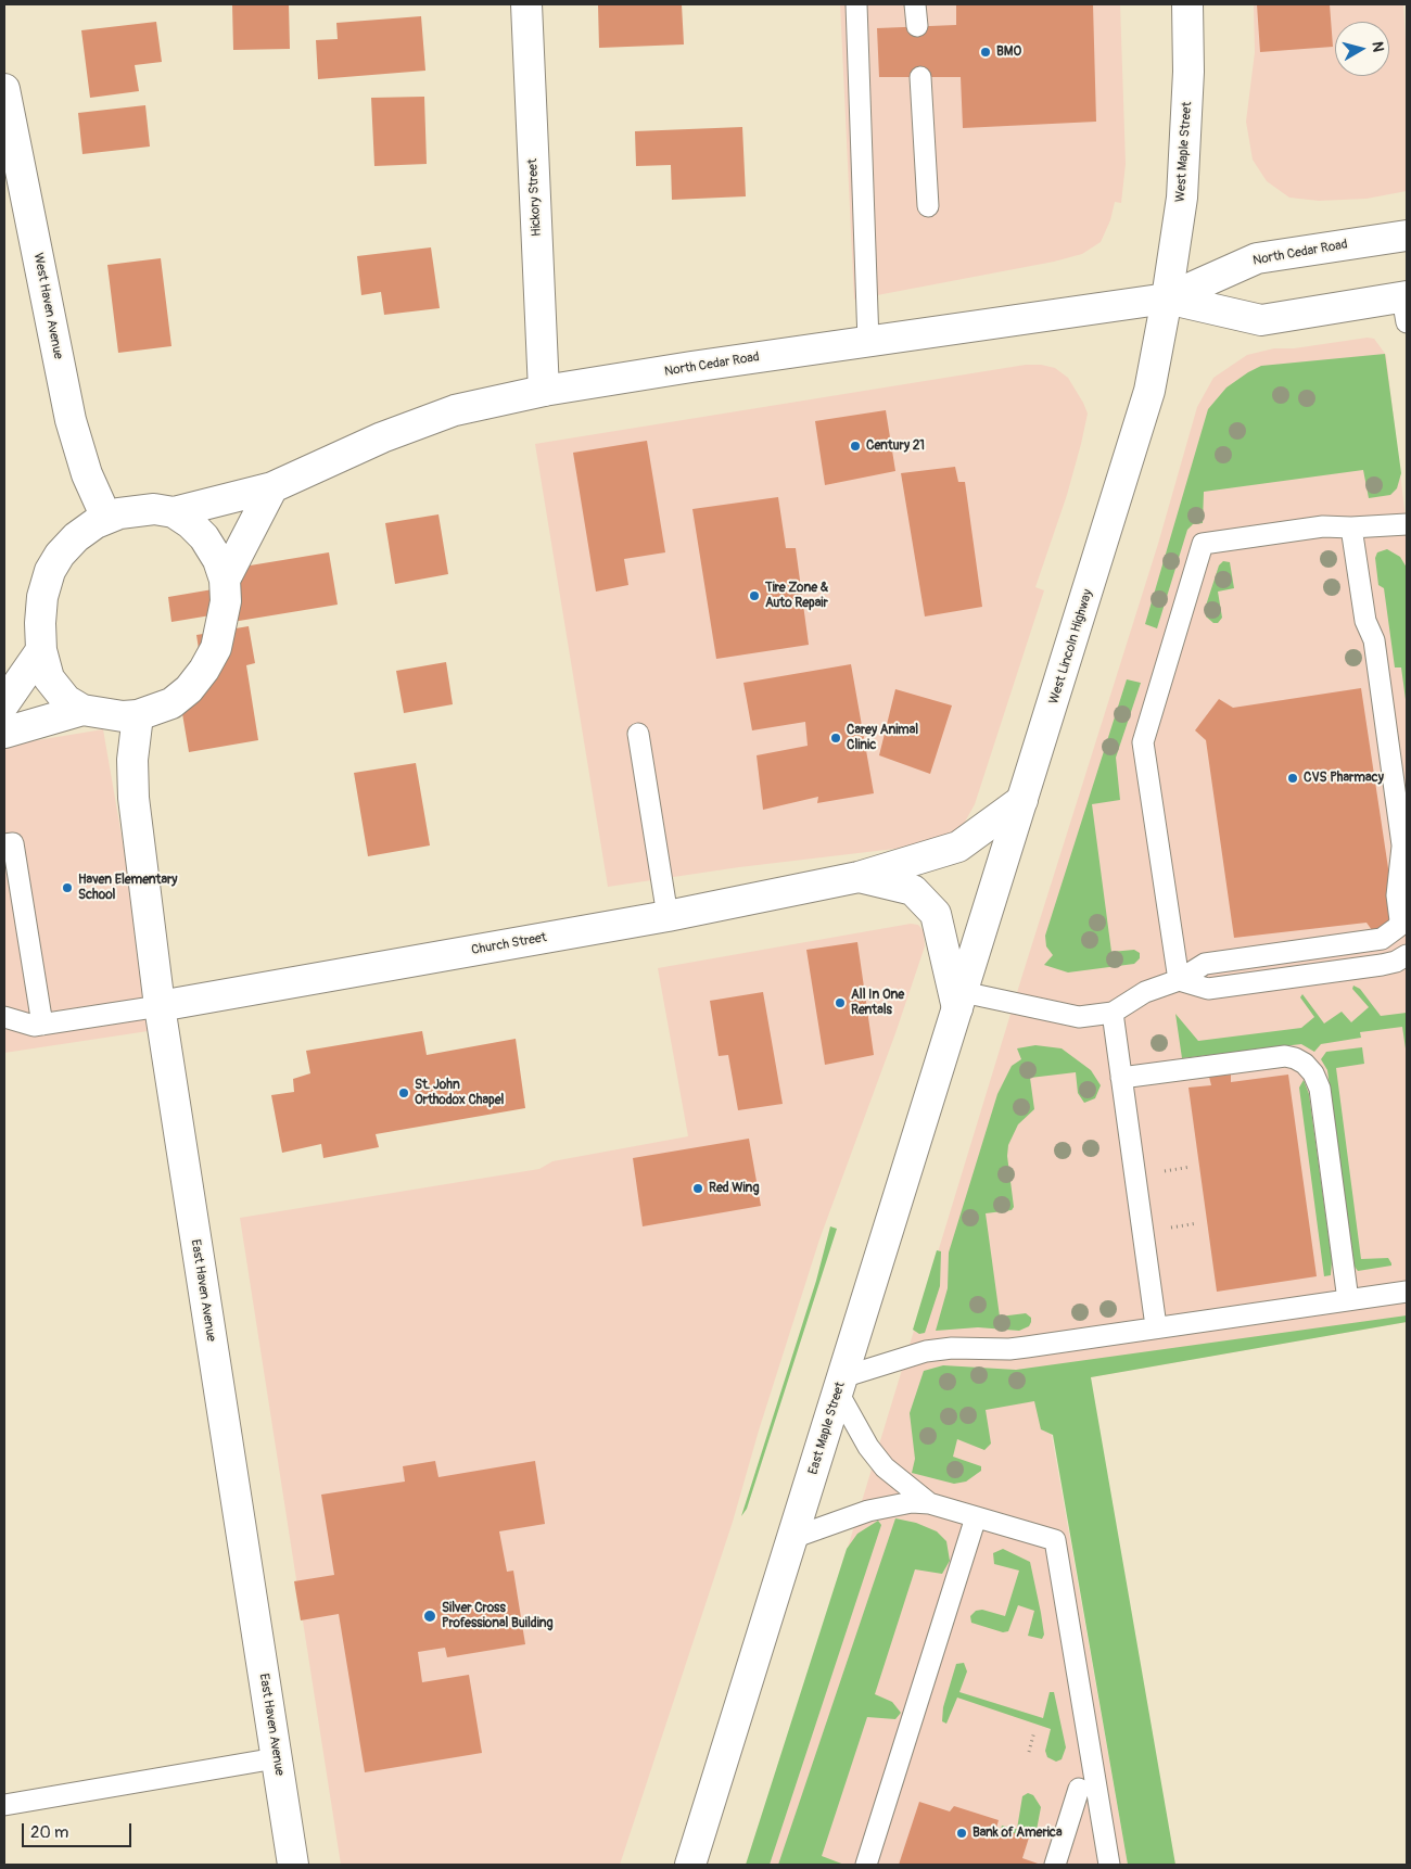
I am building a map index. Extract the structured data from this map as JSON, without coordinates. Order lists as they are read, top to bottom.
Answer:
{
  "streets": {
    "main road": [
      "West Maple Street",
      "Hickory Street",
      "North Cedar Road",
      "West Haven Avenue",
      "West Lincoln Highway",
      "Church Street",
      "East Haven Avenue",
      "East Maple Street"
    ]
  },
  "crossings": [
    ["West Maple Street", "North Cedar Road"],
    ["West Maple Street", "West Lincoln Highway"],
    ["Hickory Street", "North Cedar Road"],
    ["North Cedar Road", "West Haven Avenue"],
    ["North Cedar Road", "West Lincoln Highway"],
    ["West Lincoln Highway", "Church Street"],
    ["West Lincoln Highway", "East Maple Street"],
    ["Church Street", "East Haven Avenue"]
  ],
  "places": [
    "BMO",
    "Century 21",
    "Tire Zone & Auto Repair",
    "Carey Animal Clinic",
    "CVS Pharmacy",
    "Haven Elementary School",
    "All In One Rentals",
    "St. John Orthodox Chapel",
    "Red Wing",
    "Silver Cross Professional Building",
    "Bank of America"
  ],
  "scale_bar": "20 m",
  "north": "right"
}
